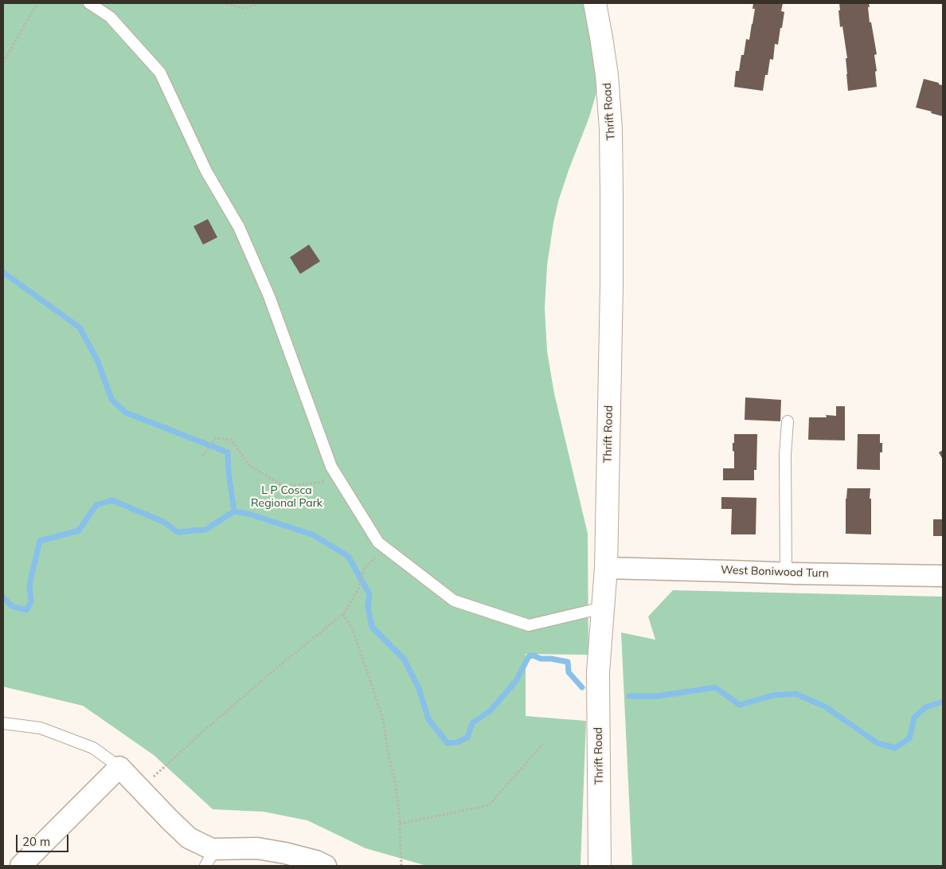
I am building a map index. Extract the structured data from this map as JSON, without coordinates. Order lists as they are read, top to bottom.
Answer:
{
  "streets": {
    "street": ["Thrift Road", "West Boniwood Turn"]
  },
  "crossings": [
    ["Thrift Road", "West Boniwood Turn"]
  ],
  "parks": ["L P Cosca Regional Park"],
  "scale_bar": "20 m"
}
